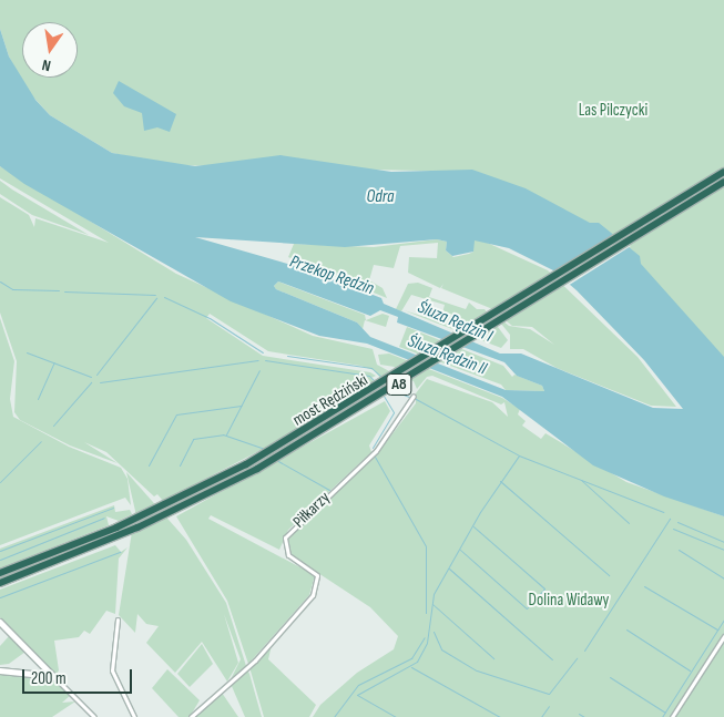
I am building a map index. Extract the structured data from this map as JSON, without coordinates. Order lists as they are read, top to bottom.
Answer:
{
  "streets": {
    "highway": ["A8", "most Rędziński"],
    "street": ["Piłkarzy"]
  },
  "crossings": [
    ["A8", "most Rędziński"]
  ],
  "water": [
    "Odra",
    "Przekop Rędzin",
    "Śluza Rędzin I",
    "Śluza Rędzin II"
  ],
  "parks": ["Las Pilczycki", "Dolina Widawy"],
  "scale_bar": "200 m",
  "north": "bottom"
}
